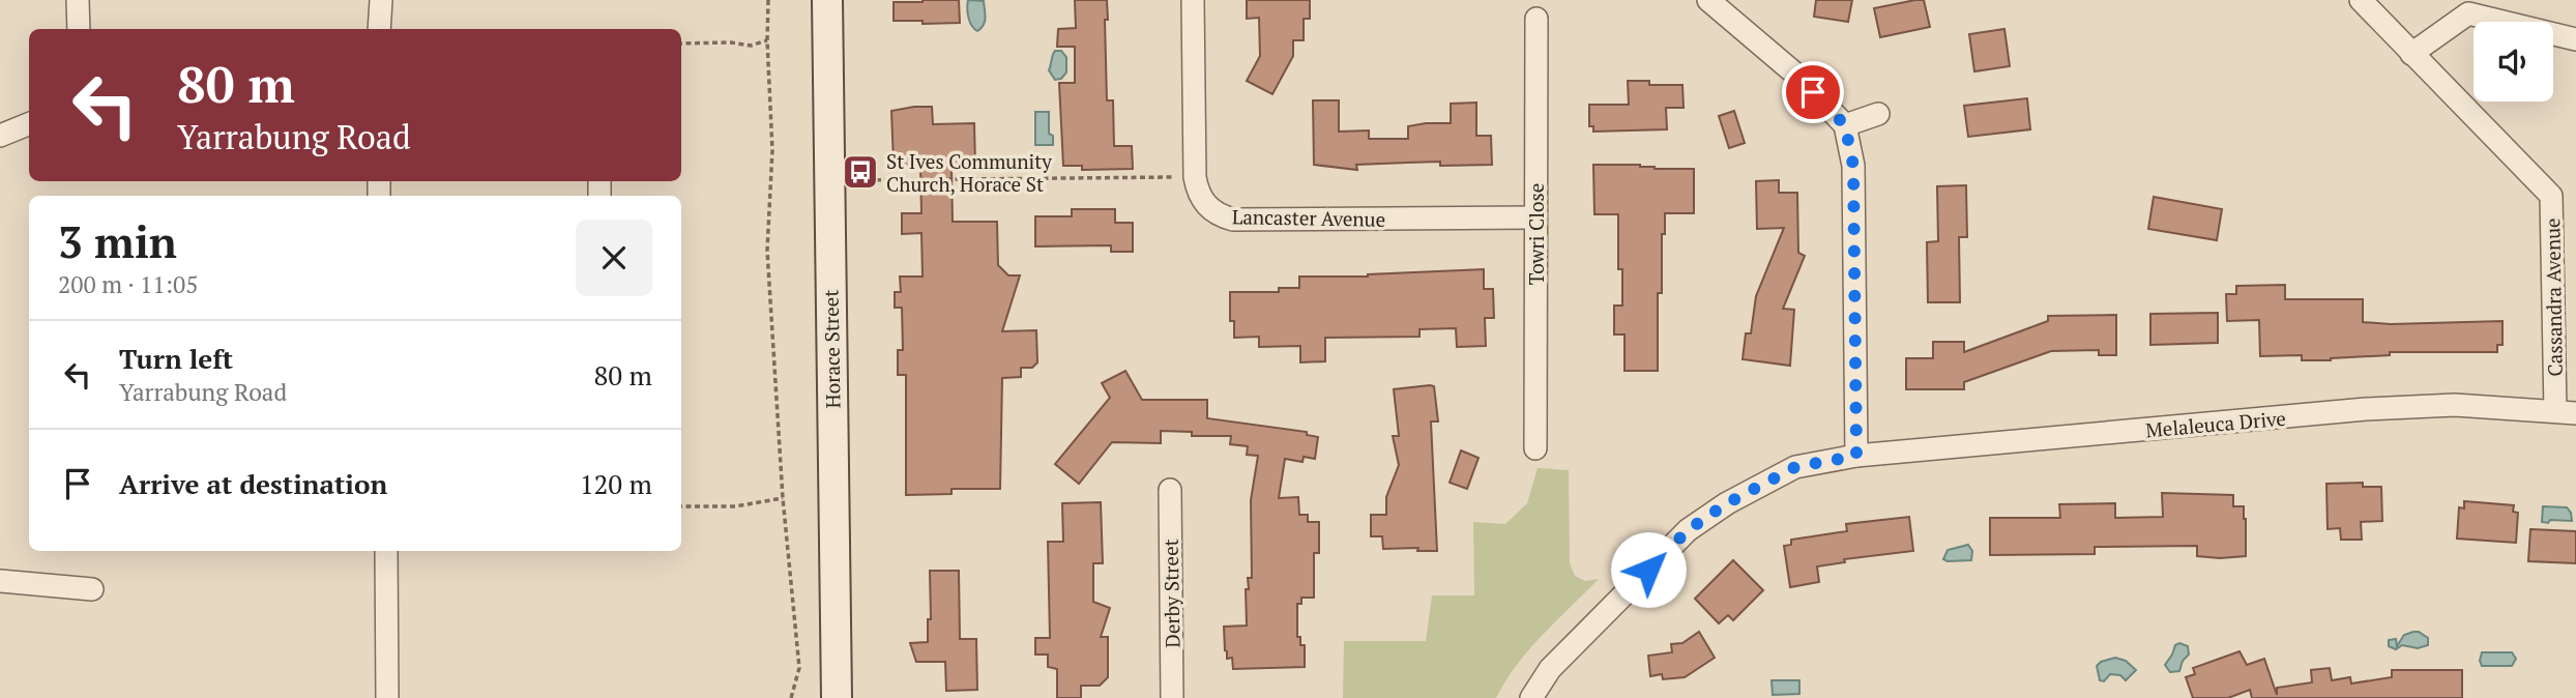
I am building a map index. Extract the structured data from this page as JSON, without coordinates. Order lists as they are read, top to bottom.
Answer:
{
  "streets": {
    "main road": ["Horace Street"],
    "street": [
      "Lancaster Avenue",
      "Towri Close",
      "Cassandra Avenue",
      "Melaleuca Drive",
      "Derby Street"
    ]
  },
  "crossings": [
    ["Lancaster Avenue", "Towri Close"],
    ["Cassandra Avenue", "Melaleuca Drive"]
  ],
  "places": {
    "bus stop": ["St Ives Community Church, Horace St"]
  },
  "page": {
    "turn": ["80 m", "Yarrabung Road"],
    "heading": ["3 min", "200 m · 11:05"],
    "list": [
      {
        "name": "Turn left",
        "note": "Yarrabung Road",
        "value": "80 m"
      },
      {
        "name": "Arrive at destination",
        "value": "120 m"
      }
    ]
  }
}
